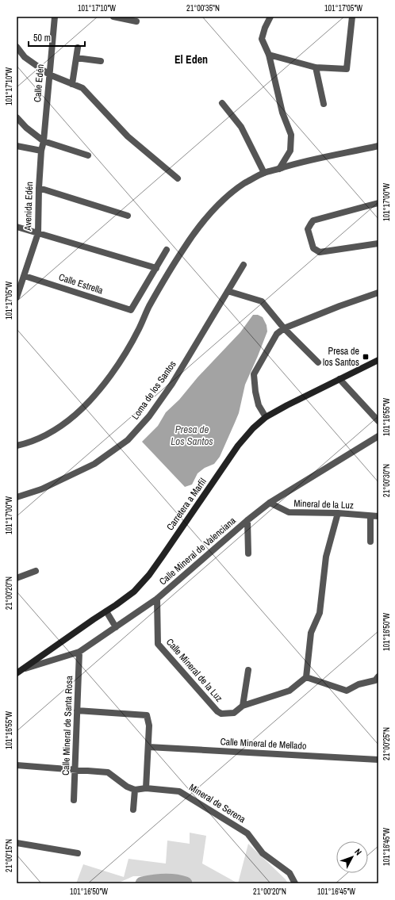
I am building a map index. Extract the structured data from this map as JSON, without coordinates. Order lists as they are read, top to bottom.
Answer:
{
  "streets": {
    "main road": ["Carretera a Marfil"],
    "street": [
      "Calle Edén",
      "Avenida Edén",
      "Calle Estrella",
      "Loma de los Santos",
      "Mineral de la Luz",
      "Calle Mineral de Valenciana",
      "Calle Mineral de la Luz",
      "Calle Mineral de Santa Rosa",
      "Calle Mineral de Mellado",
      "Mineral de Serena"
    ]
  },
  "crossings": [
    ["Calle Edén", "Avenida Edén"],
    ["Avenida Edén", "Calle Estrella"],
    ["Carretera a Marfil", "Calle Mineral de Valenciana"],
    ["Mineral de la Luz", "Calle Mineral de Valenciana"],
    ["Calle Mineral de Valenciana", "Calle Mineral de la Luz"],
    ["Calle Mineral de Valenciana", "Calle Mineral de Santa Rosa"]
  ],
  "districts": ["El Eden"],
  "water": ["Presa de Los Santos"],
  "places": {
    "transit": ["Presa de los Santos"]
  },
  "scale_bar": "50 m",
  "north": "top right",
  "coordinates": [
    "101°17'10\"W",
    "21°00'35\"N",
    "101°17'05\"W",
    "101°17'00\"W",
    "101°16'55\"W",
    "21°00'30\"N",
    "21°00'20\"N",
    "101°16'50\"W",
    "21°00'25\"N",
    "101°16'45\"W",
    "21°00'15\"N"
  ]
}
